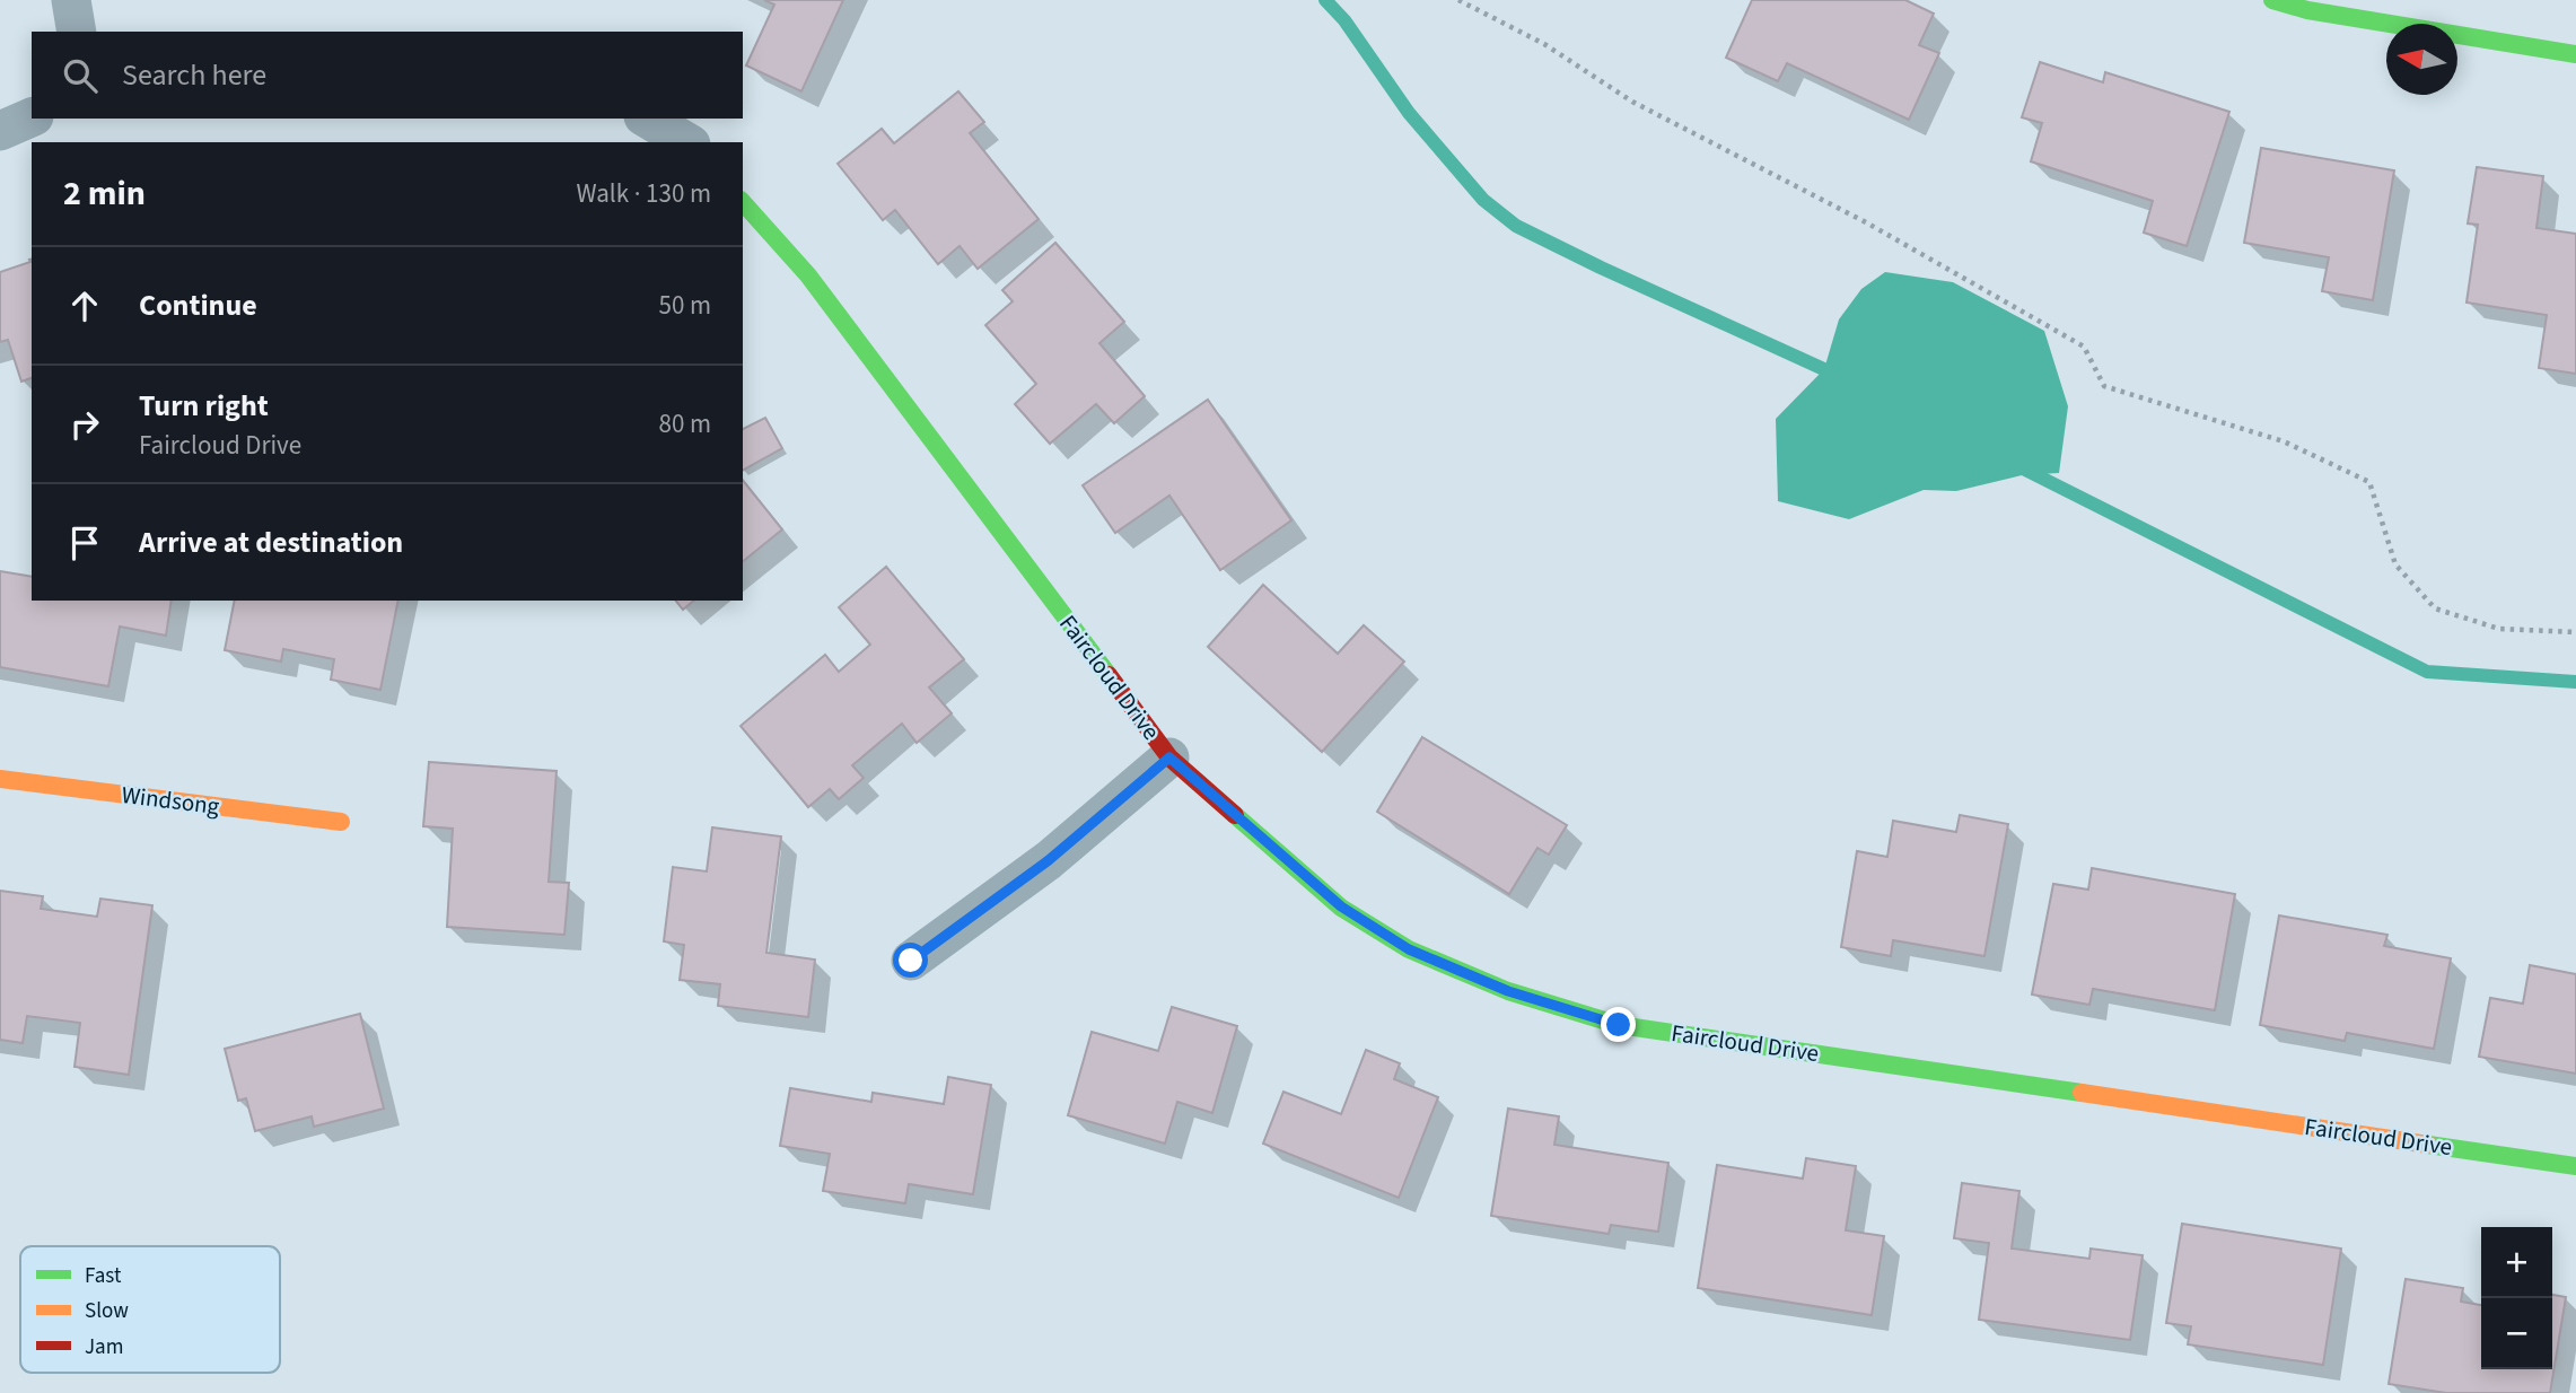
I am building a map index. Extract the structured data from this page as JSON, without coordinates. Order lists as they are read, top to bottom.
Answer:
{
  "streets": {
    "street": ["Faircloud Drive", "Windsong"]
  },
  "legend": ["Fast", "Slow", "Jam"],
  "north": "left",
  "page": {
    "search": "Search here",
    "heading": ["2 min", "Walk · 130 m"],
    "list": [
      ["Continue", "50 m"],
      ["Turn right", "Faircloud Drive", "80 m"],
      "Arrive at destination"
    ],
    "map_buttons": ["+", "−"]
  }
}
